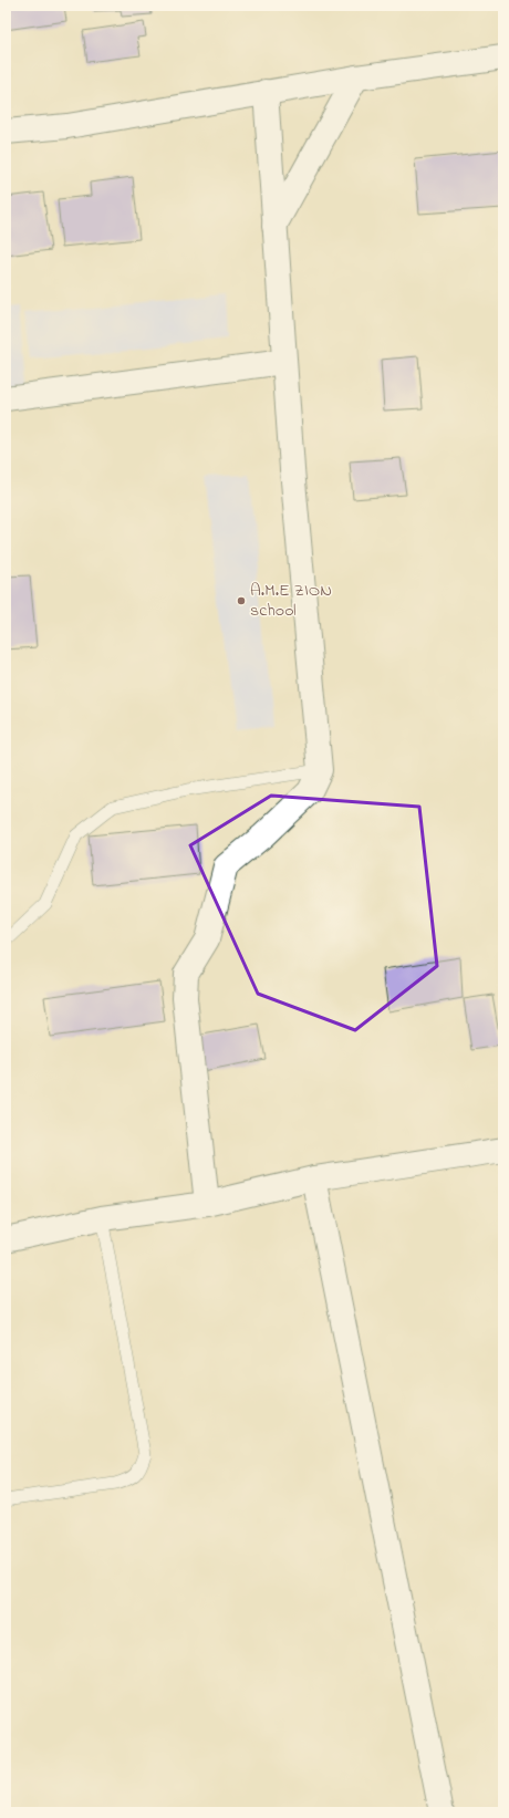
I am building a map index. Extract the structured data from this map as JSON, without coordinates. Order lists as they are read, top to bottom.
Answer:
{
  "places": ["A.M.E ZION school"]
}
